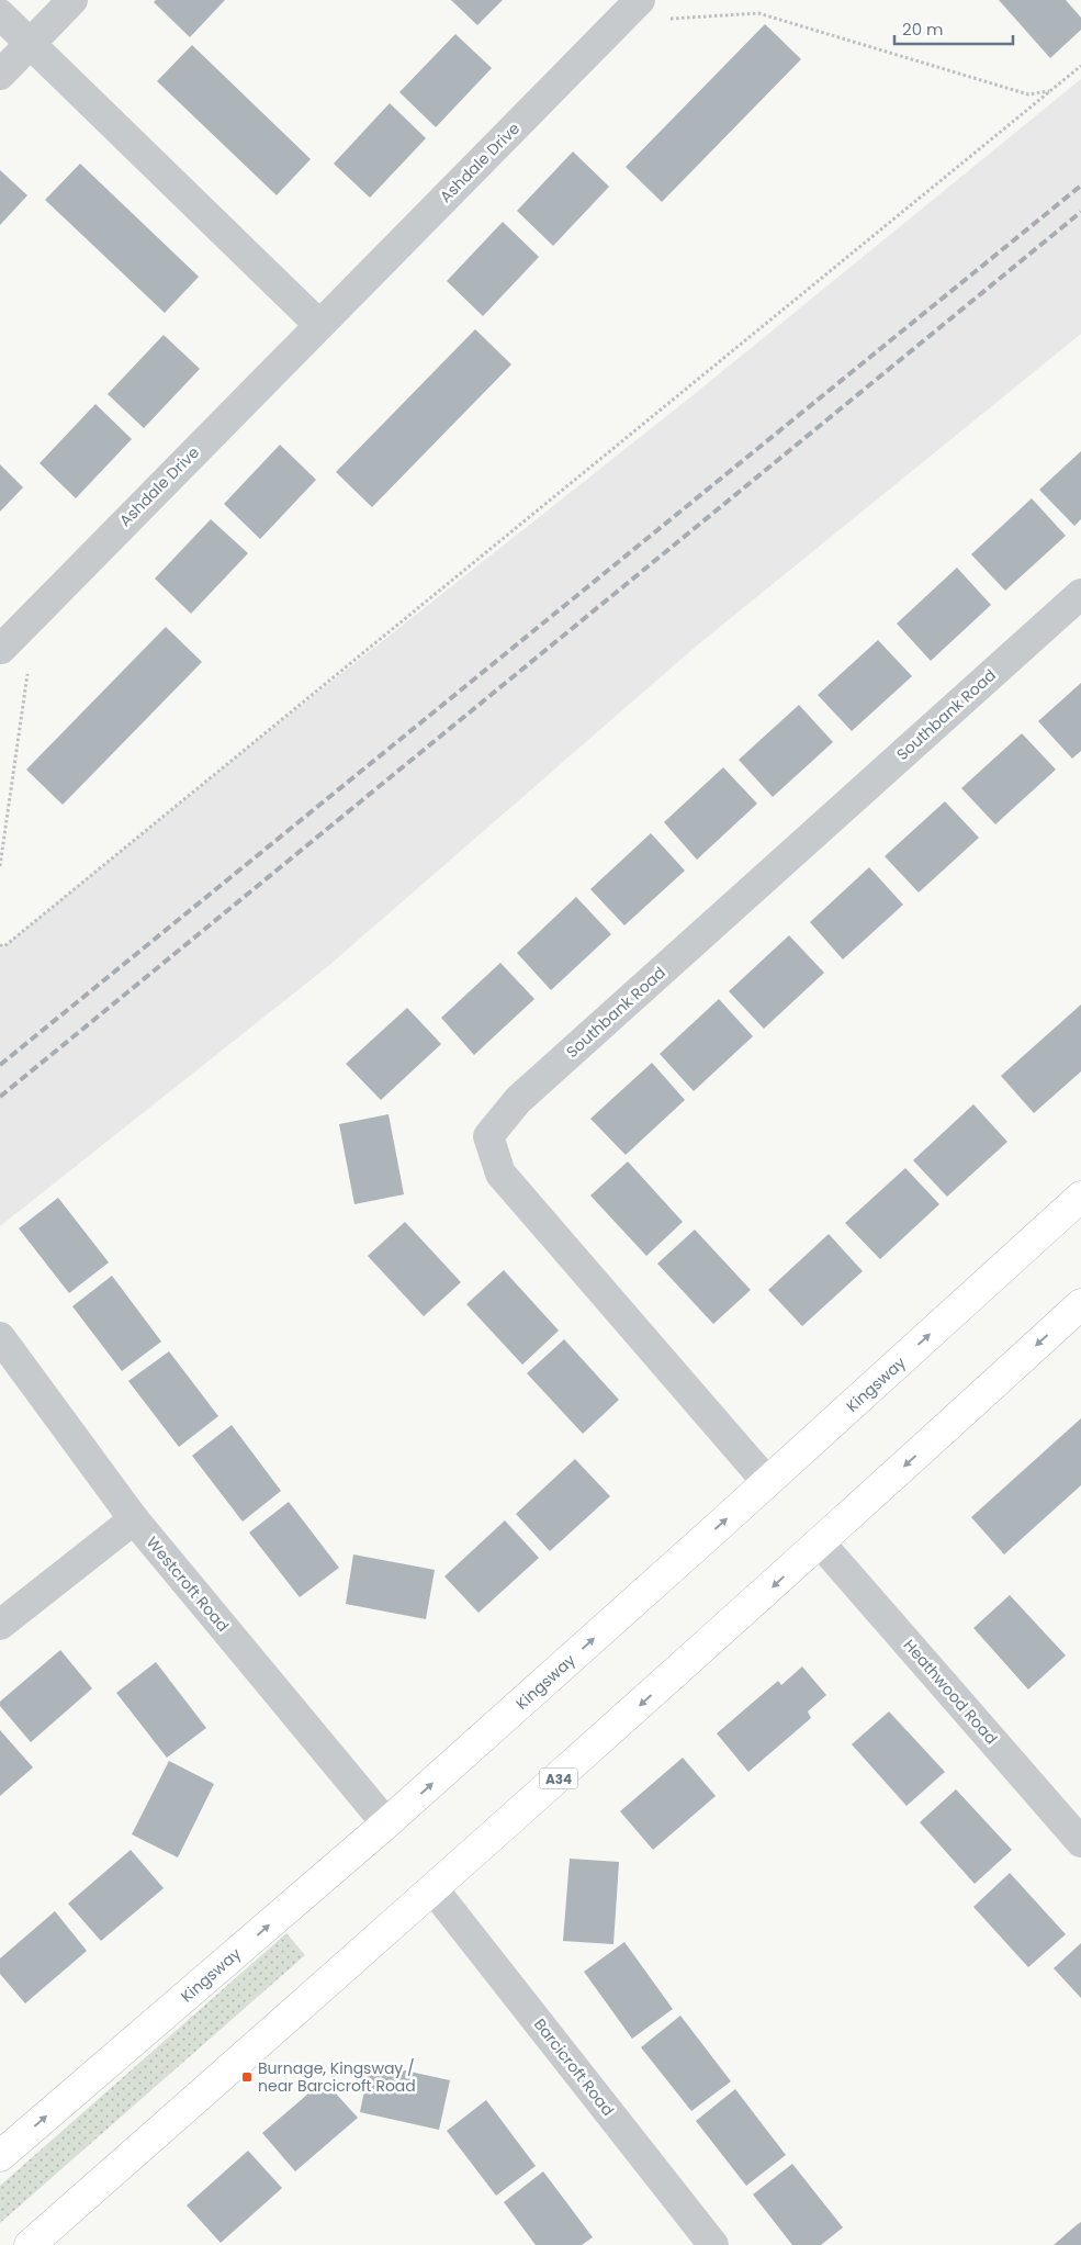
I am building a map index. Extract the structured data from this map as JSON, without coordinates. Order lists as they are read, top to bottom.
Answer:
{
  "streets": {
    "highway": ["Kingsway", "A34"],
    "street": [
      "Ashdale Drive",
      "Southbank Road",
      "Westcroft Road",
      "Heathwood Road",
      "Barcicroft Road"
    ]
  },
  "crossings": [
    ["Southbank Road", "Kingsway"],
    ["Kingsway", "Westcroft Road"],
    ["Heathwood Road", "A34"],
    ["A34", "Barcicroft Road"]
  ],
  "places": {
    "transit": ["Burnage, Kingsway / near Barcicroft Road"]
  },
  "scale_bar": "20 m"
}
